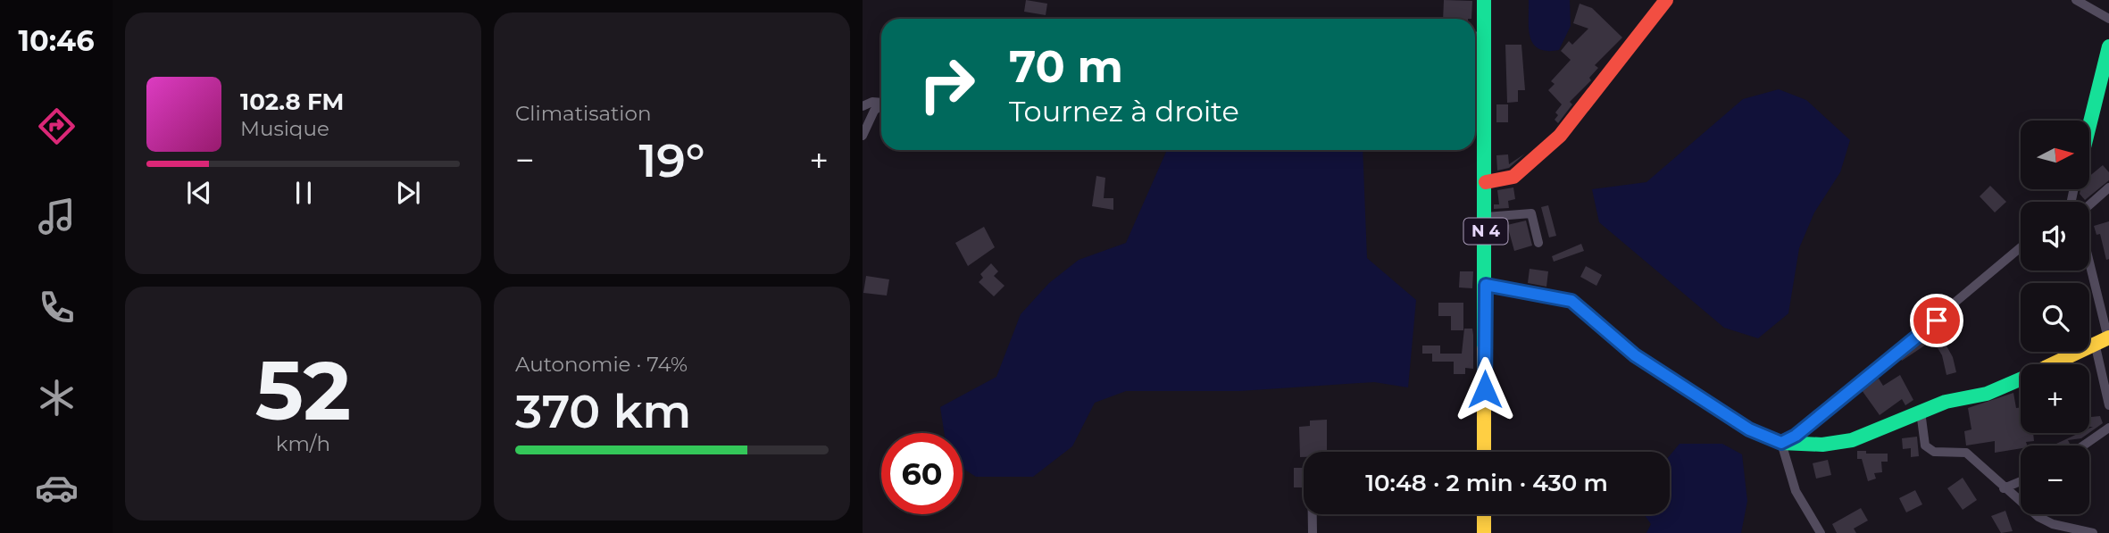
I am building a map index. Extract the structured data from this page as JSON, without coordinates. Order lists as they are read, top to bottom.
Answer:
{
  "streets": {
    "street": ["N 4"]
  },
  "north": "right",
  "page": {
    "tabs": "10:46",
    "tile": [
      "Climatisation",
      ["52", "km/h"],
      ["Autonomie · 74%", "370 km"]
    ],
    "turn": ["70 m", "Tournez à droite"],
    "song": ["102.8 FM", "Musique"],
    "map_buttons": ["+", "−"],
    "heat": ["−", "19°", "+"],
    "limit": "60",
    "trip": "10:48 · 2 min · 430 m"
  }
}
